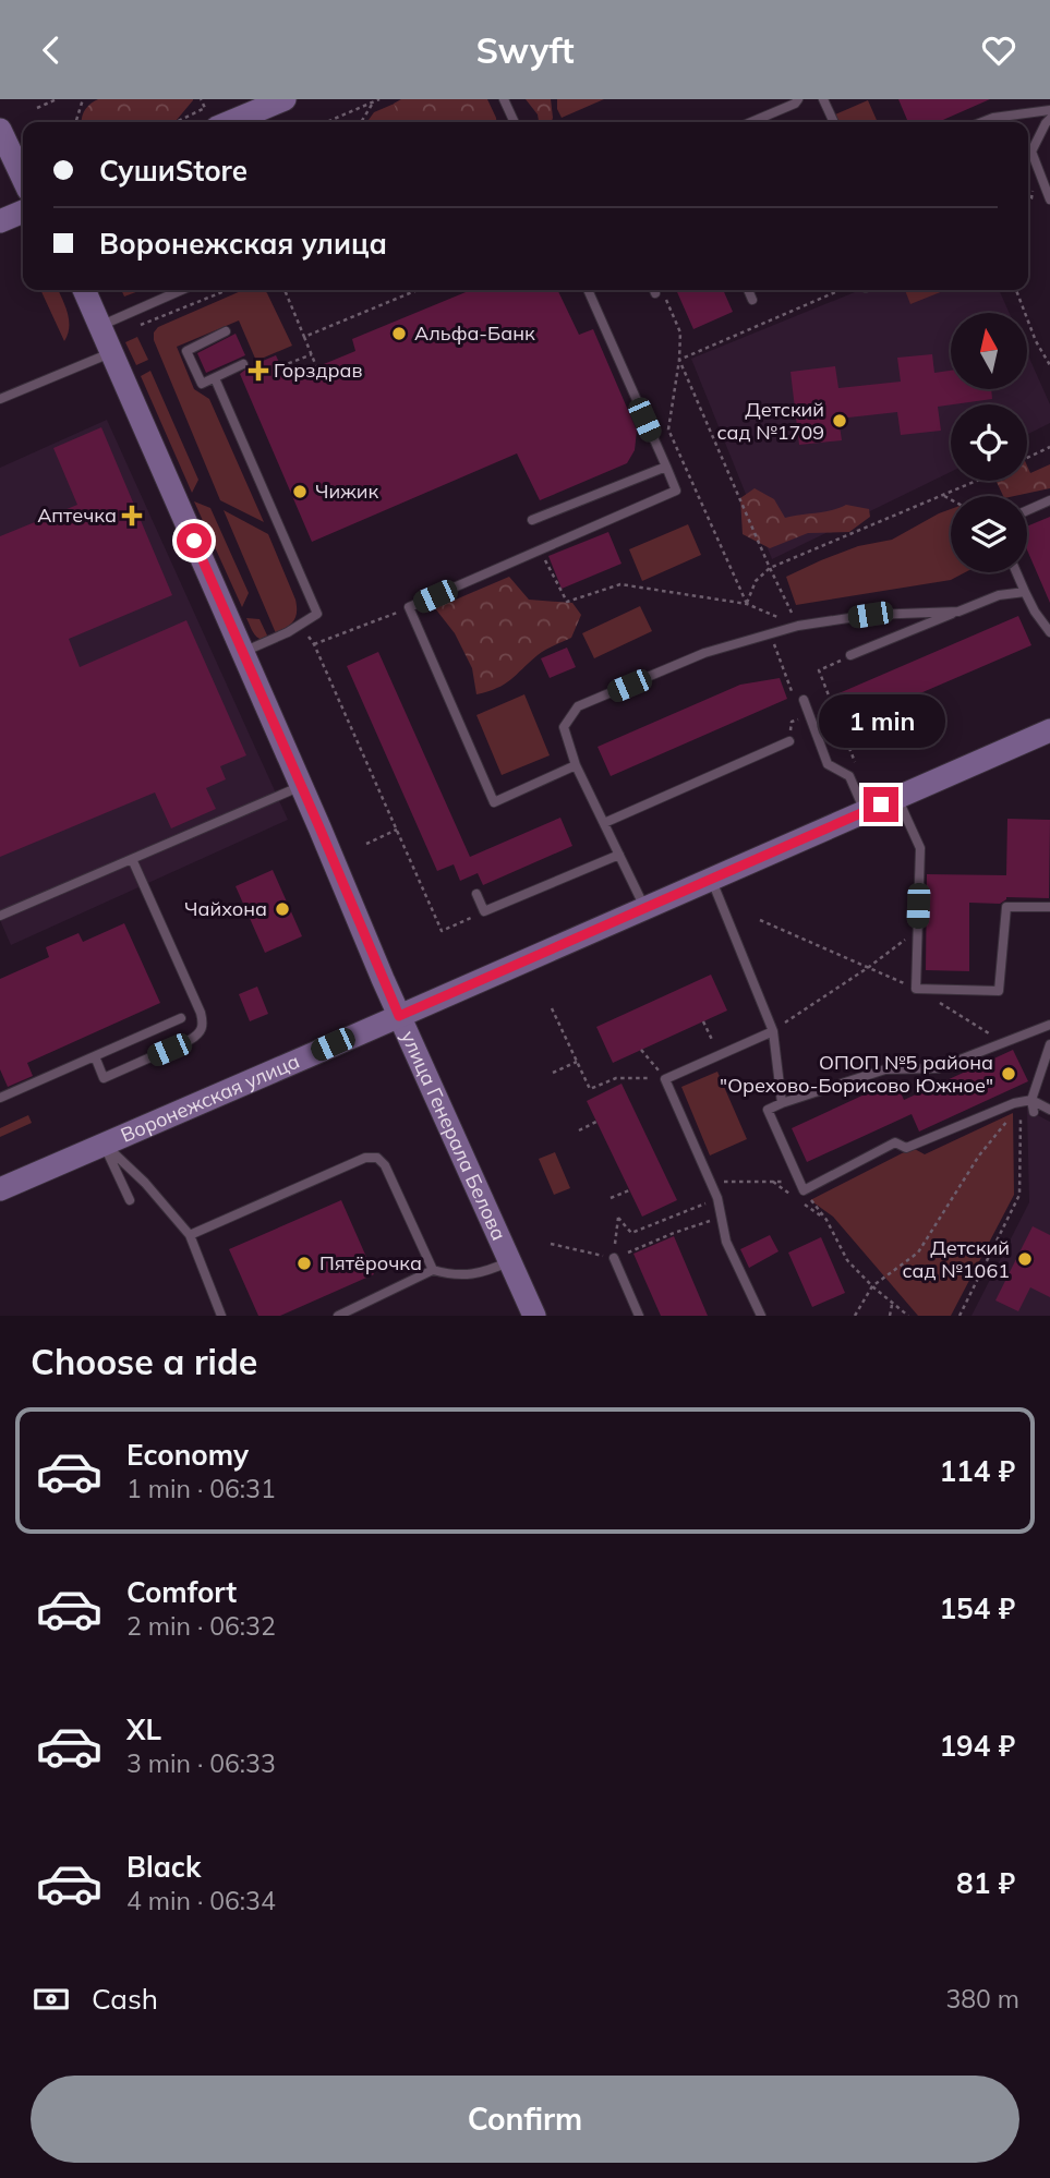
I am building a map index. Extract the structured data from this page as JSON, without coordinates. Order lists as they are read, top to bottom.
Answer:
{
  "streets": {
    "street": ["Воронежская улица", "улица Генерала Белова"]
  },
  "crossings": [
    ["Воронежская улица", "улица Генерала Белова"]
  ],
  "places": {
    "other": [
      "Альфа-Банк",
      "Детский сад №1709",
      "Чижик",
      "Чайхона",
      "ОПОП №5 района \"Орехово-Борисово Южное\"",
      "Детский сад №1061",
      "Пятёрочка"
    ],
    "health": ["Горздрав", "Аптечка"]
  },
  "north": "top",
  "page": {
    "header": "Swyft",
    "banner": ["СушиStore", "Воронежская улица"],
    "bubble": "1 min",
    "heading": "Choose a ride",
    "list": [
      {
        "name": "Economy",
        "note": "1 min · 06:31",
        "value": "114 ₽"
      },
      {
        "name": "Comfort",
        "note": "2 min · 06:32",
        "value": "154 ₽"
      },
      {
        "name": "XL",
        "note": "3 min · 06:33",
        "value": "194 ₽"
      },
      {
        "name": "Black",
        "note": "4 min · 06:34",
        "value": "81 ₽"
      }
    ],
    "pay": ["Cash", "380 m"],
    "buttons": "Confirm"
  }
}
